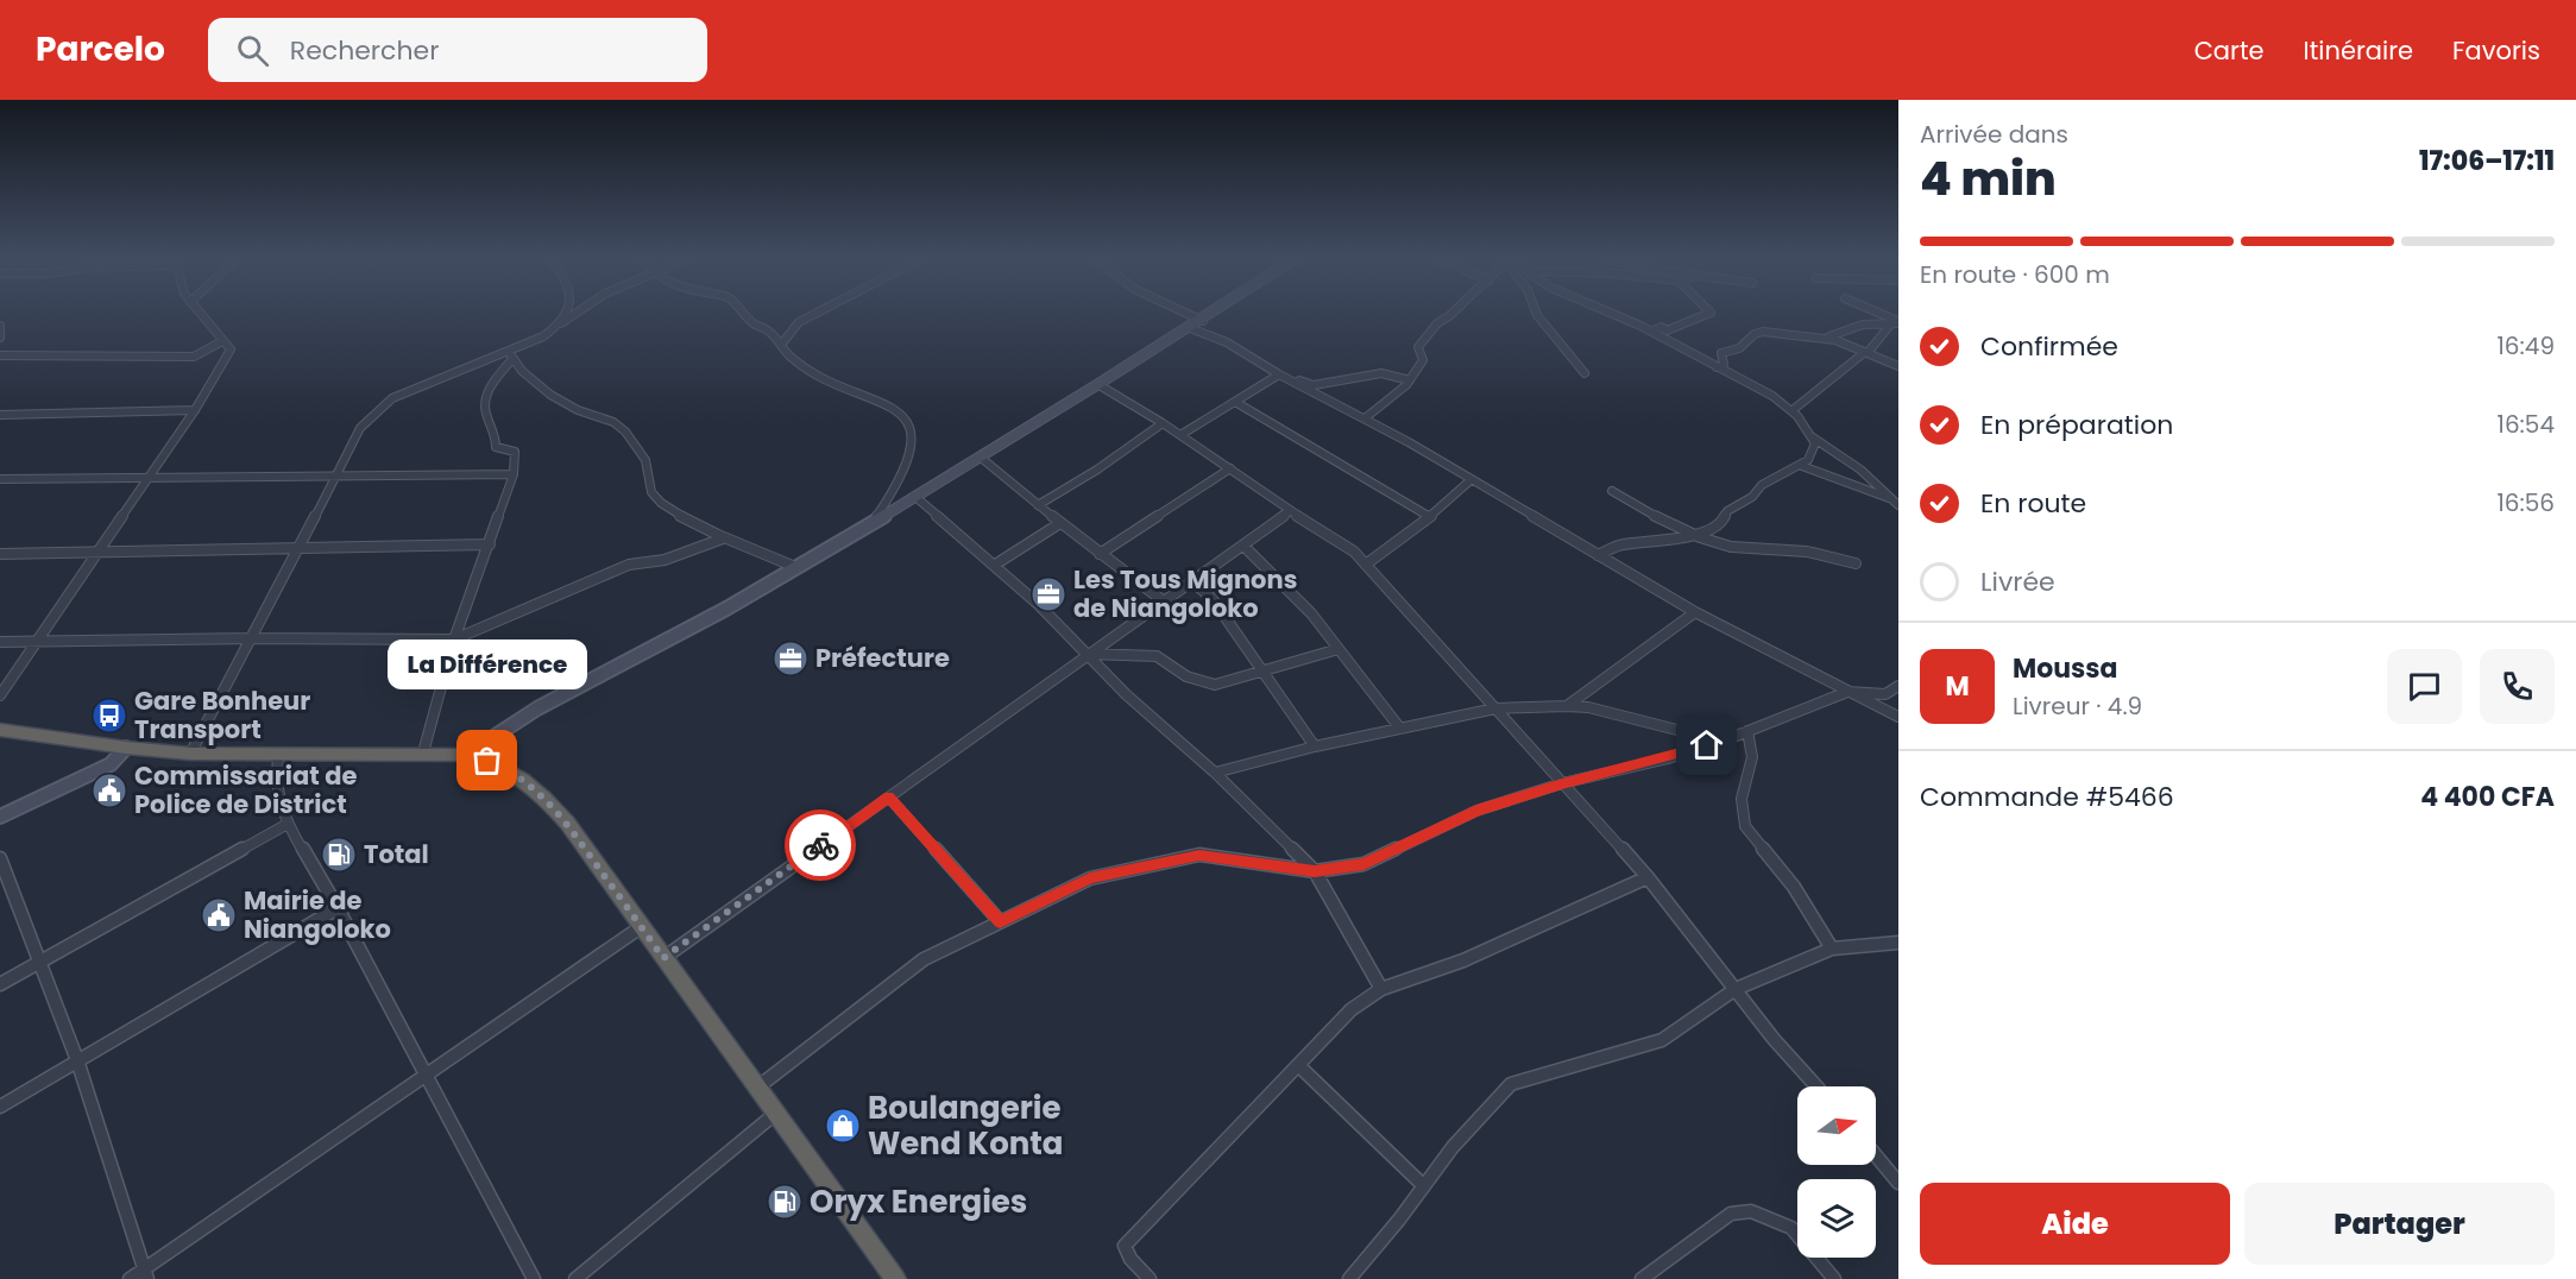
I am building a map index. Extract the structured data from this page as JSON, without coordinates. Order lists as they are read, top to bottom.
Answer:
{
  "places": {
    "office": ["Les Tous Mignons de Niangoloko", "Préfecture"],
    "bus stop": ["Gare Bonheur Transport"],
    "other": ["La Différence"],
    "public building": ["Commissariat de Police de District", "Mairie de Niangoloko"],
    "fuel station": ["Total", "Oryx Energies"],
    "shop": ["Boulangerie Wend Konta"]
  },
  "north": "right",
  "page": {
    "header": "Parcelo",
    "search": "Rechercher",
    "nav": ["Carte", "Itinéraire", "Favoris"],
    "heading": ["4 min", "Arrivée dans", "17:06–17:11"],
    "panel": [
      "Moussa",
      "Livreur · 4.9",
      "Commande #5466",
      "4 400 CFA"
    ],
    "bar": "En route · 600 m",
    "list": [
      ["Confirmée", "16:49"],
      ["En préparation", "16:54"],
      ["En route", "16:56"],
      "Livrée"
    ],
    "bubble": "La Différence",
    "round": "M",
    "buttons": ["Aide", "Partager"]
  }
}
